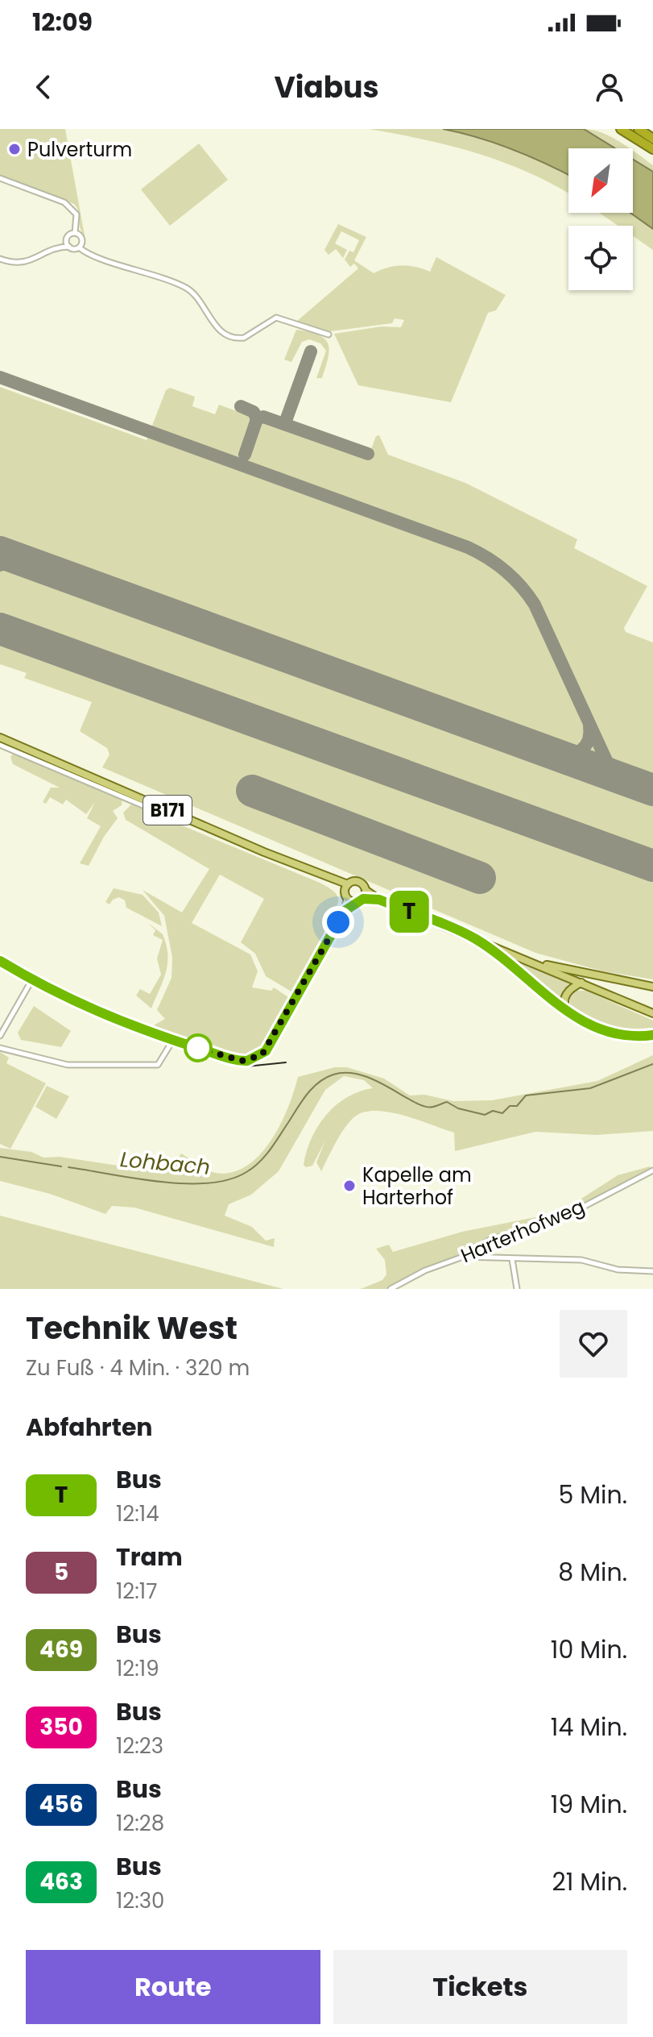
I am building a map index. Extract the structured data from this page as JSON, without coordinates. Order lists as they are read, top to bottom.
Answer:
{
  "streets": {
    "main road": ["B171"],
    "street": ["Harterhofweg"]
  },
  "water": ["Lohbach"],
  "places": ["Pulverturm", "Kapelle am Harterhof"],
  "lines": ["bus line T"],
  "north": "bottom left",
  "page": {
    "status": "12:09",
    "header": "Viabus",
    "on_map": "T",
    "heading": [
      ["Technik West", "Zu Fuß · 4 Min. · 320 m"],
      "Abfahrten"
    ],
    "list": [
      {
        "mark": "T",
        "name": "Bus",
        "note": "12:14",
        "value": "5 Min."
      },
      {
        "mark": "5",
        "name": "Tram",
        "note": "12:17",
        "value": "8 Min."
      },
      {
        "mark": "469",
        "name": "Bus",
        "note": "12:19",
        "value": "10 Min."
      },
      {
        "mark": "350",
        "name": "Bus",
        "note": "12:23",
        "value": "14 Min."
      },
      {
        "mark": "456",
        "name": "Bus",
        "note": "12:28",
        "value": "19 Min."
      },
      {
        "mark": "463",
        "name": "Bus",
        "note": "12:30",
        "value": "21 Min."
      }
    ],
    "buttons": ["Route", "Tickets"]
  }
}
